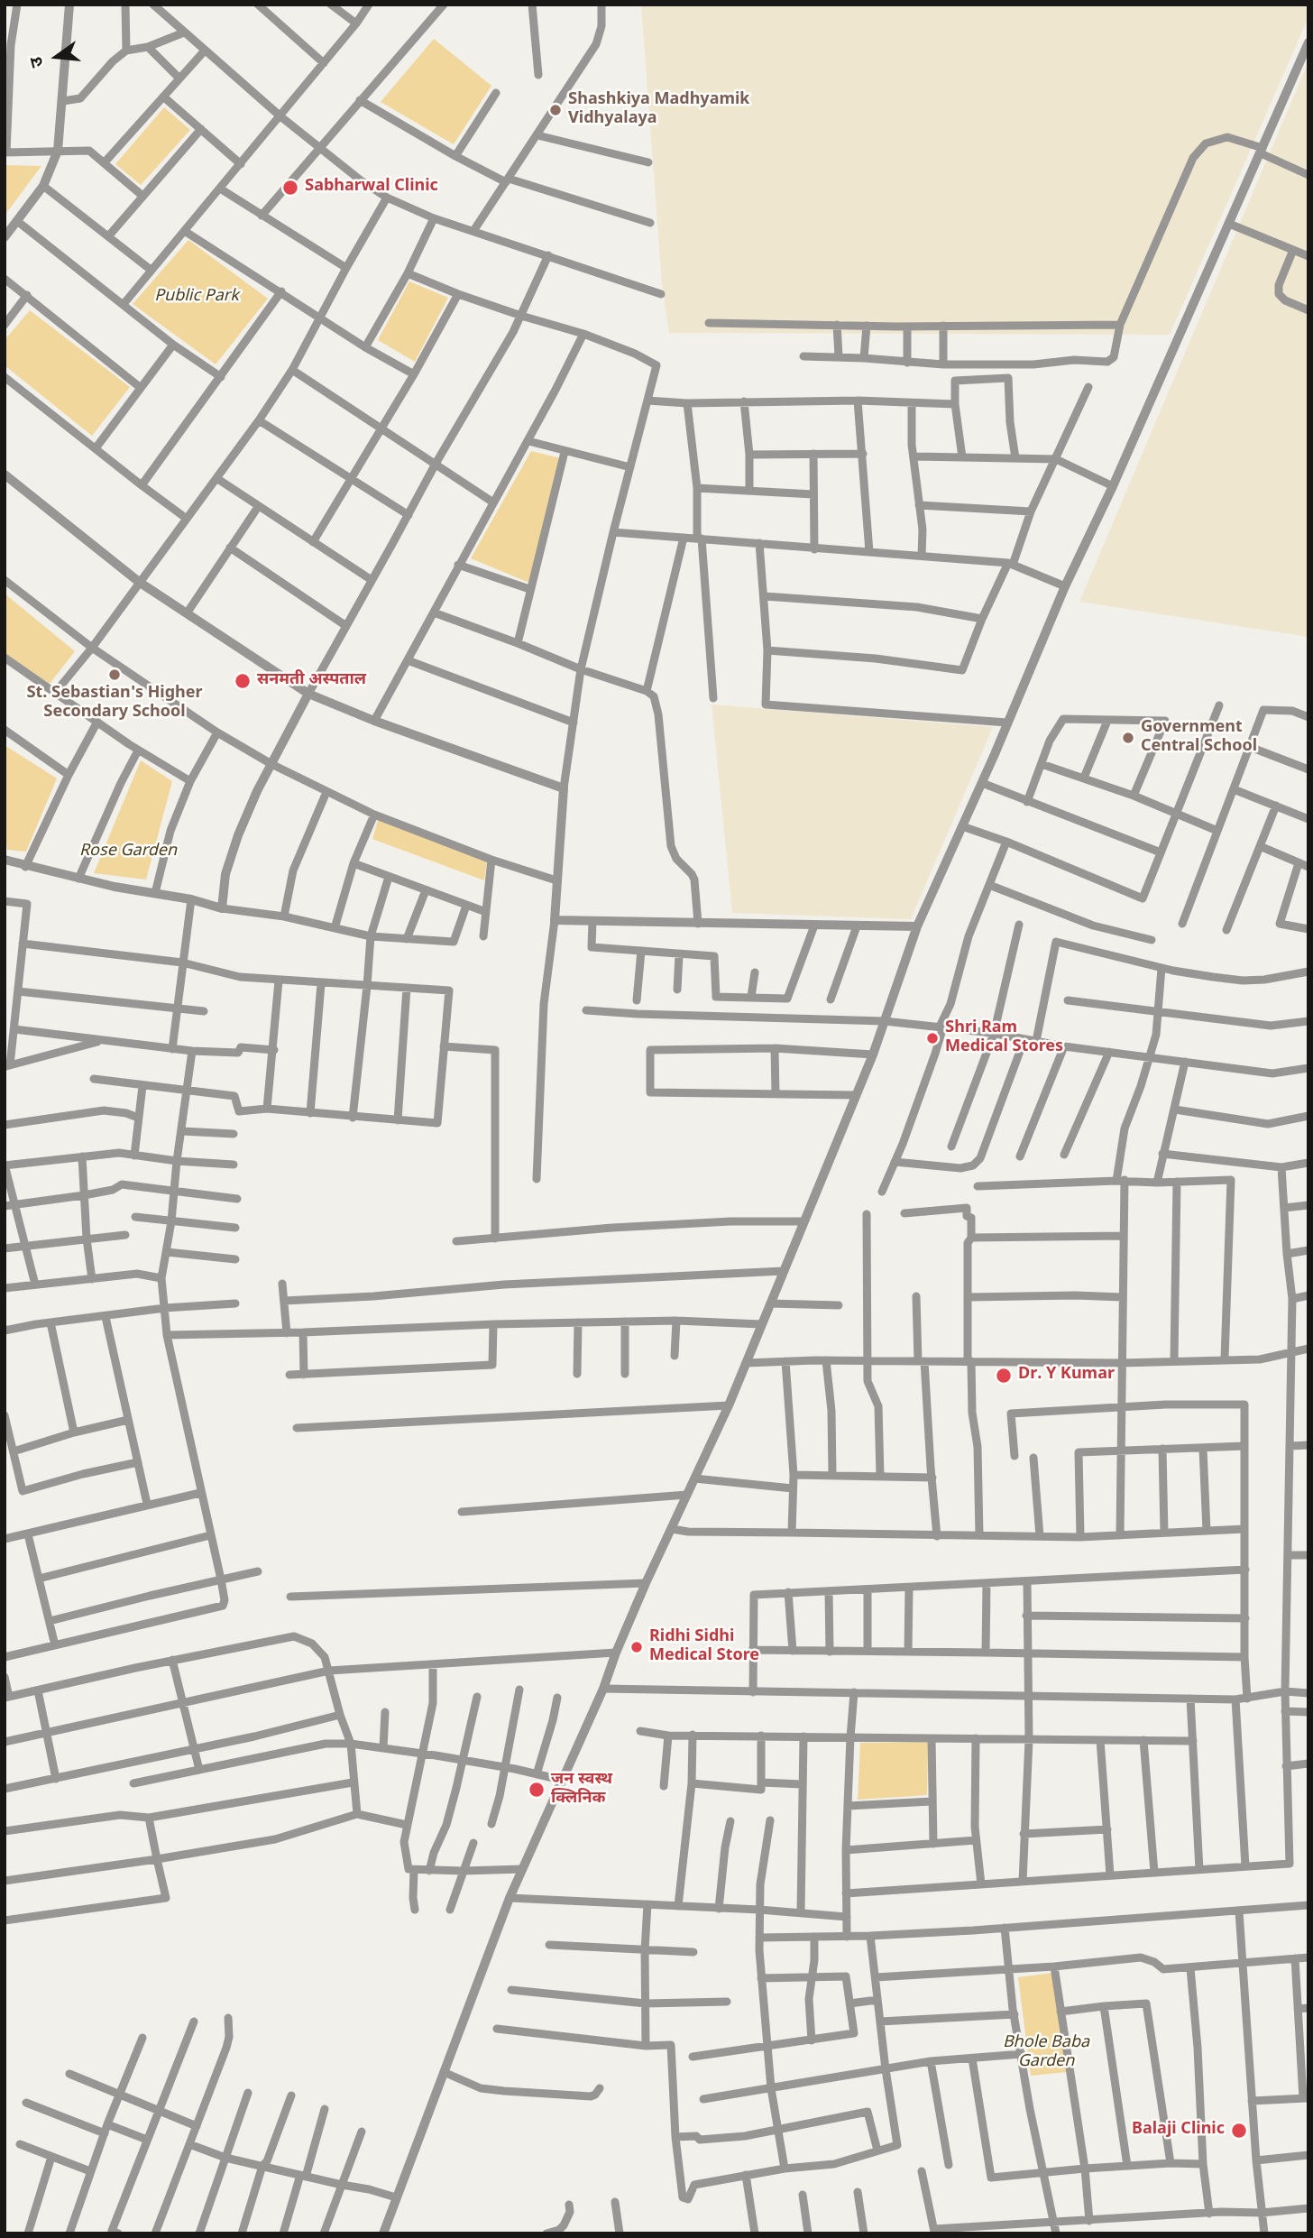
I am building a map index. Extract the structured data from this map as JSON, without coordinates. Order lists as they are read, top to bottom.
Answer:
{
  "parks": ["Public Park", "Rose Garden", "Bhole Baba Garden"],
  "places": [
    "Shashkiya Madhyamik Vidhyalaya",
    "Sabharwal Clinic",
    "St. Sebastian's Higher Secondary School",
    "सनमती अस्पताल",
    "Government Central School",
    "Shri Ram Medical Stores",
    "Dr. Y Kumar",
    "Ridhi Sidhi Medical Store",
    "जन स्वस्थ क्लिनिक",
    "Balaji Clinic"
  ],
  "north": "left"
}
